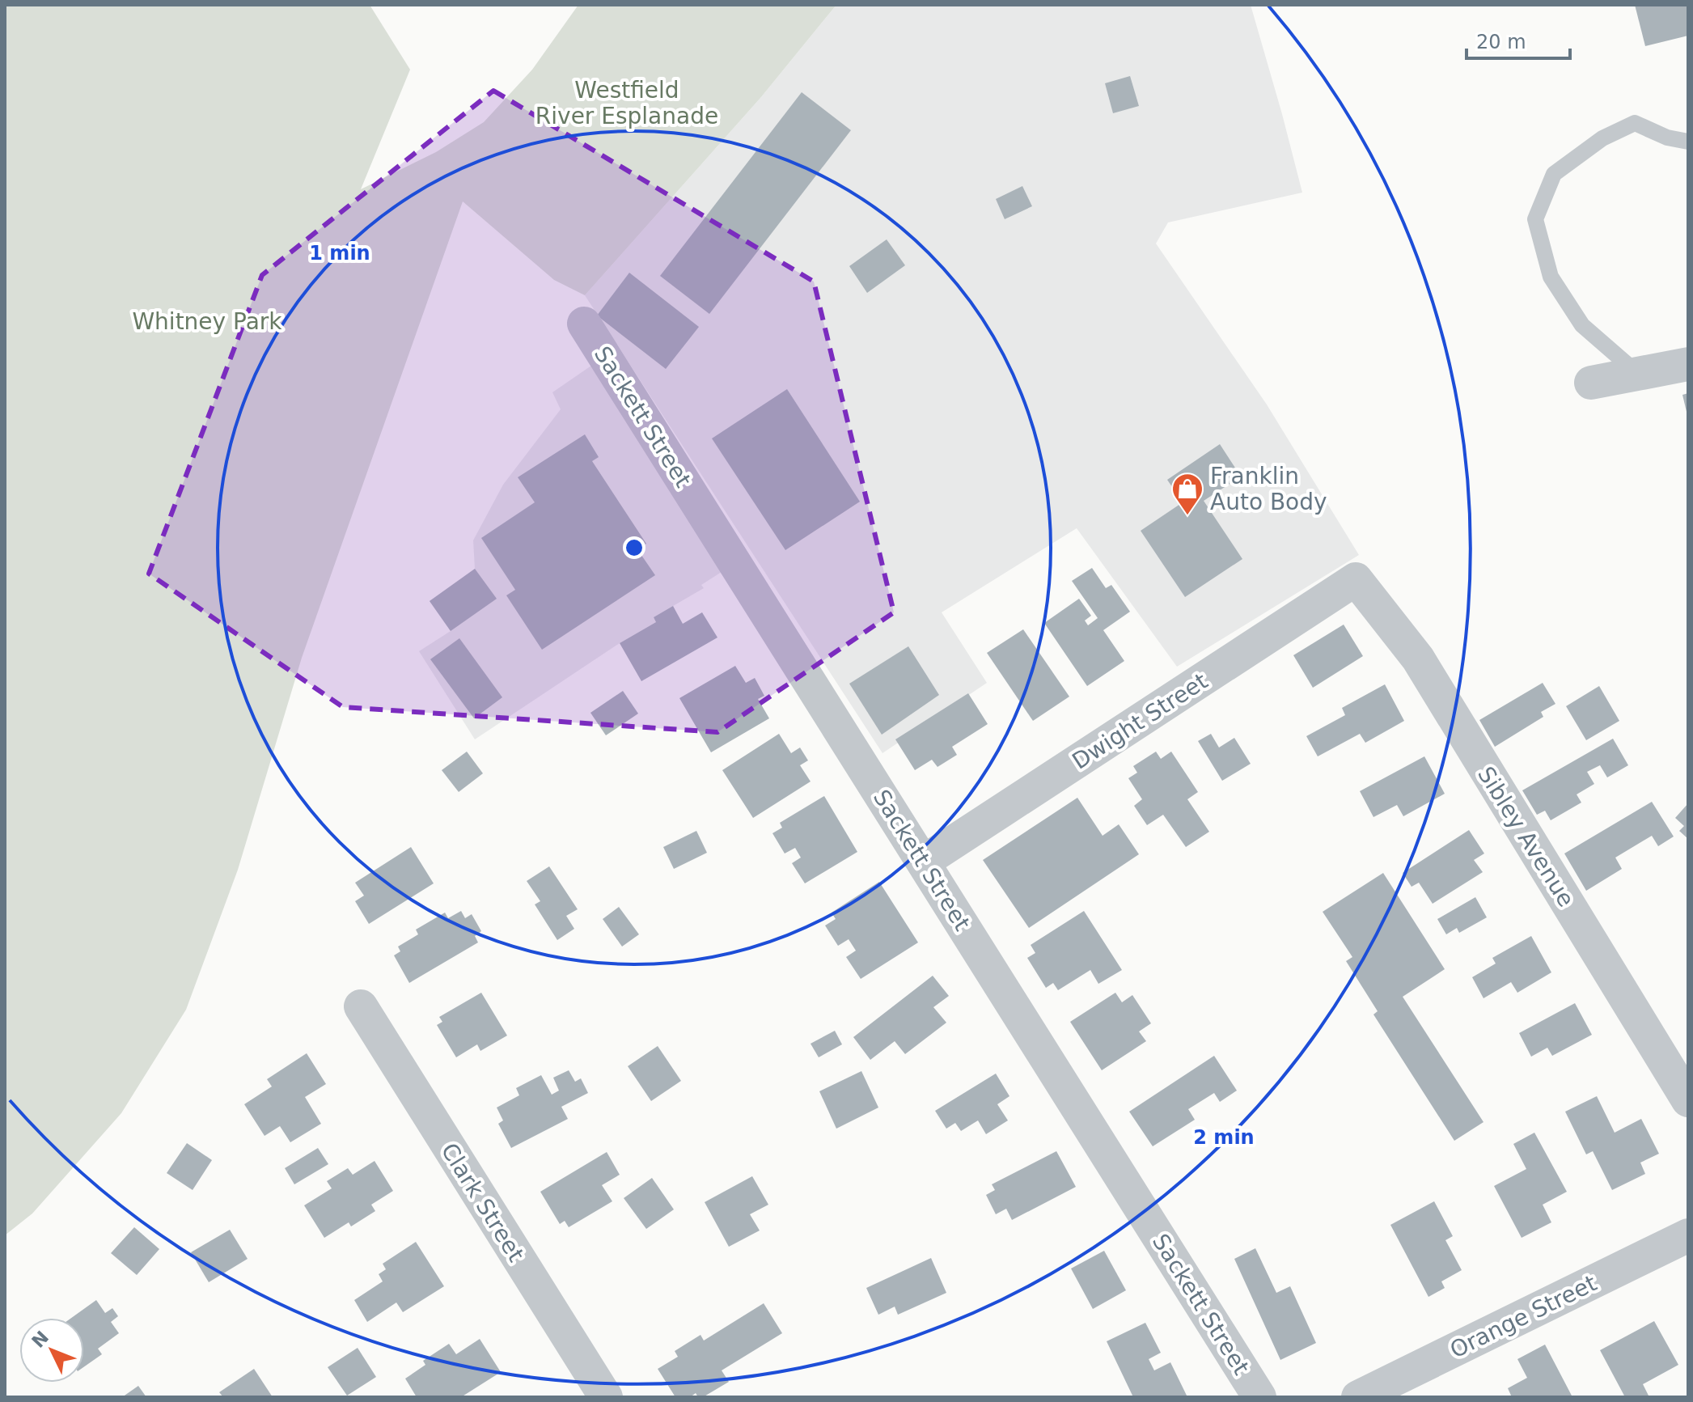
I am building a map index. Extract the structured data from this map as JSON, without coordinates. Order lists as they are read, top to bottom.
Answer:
{
  "streets": {
    "street": [
      "Sackett Street",
      "Dwight Street",
      "Sibley Avenue",
      "Clark Street",
      "Orange Street"
    ]
  },
  "crossings": [
    ["Sackett Street", "Dwight Street"],
    ["Dwight Street", "Sibley Avenue"]
  ],
  "parks": ["Westfield River Esplanade", "Whitney Park"],
  "places": {
    "shop": ["Franklin Auto Body"]
  },
  "scale_bar": "20 m",
  "north": "top left",
  "rings": ["1 min", "2 min"]
}
